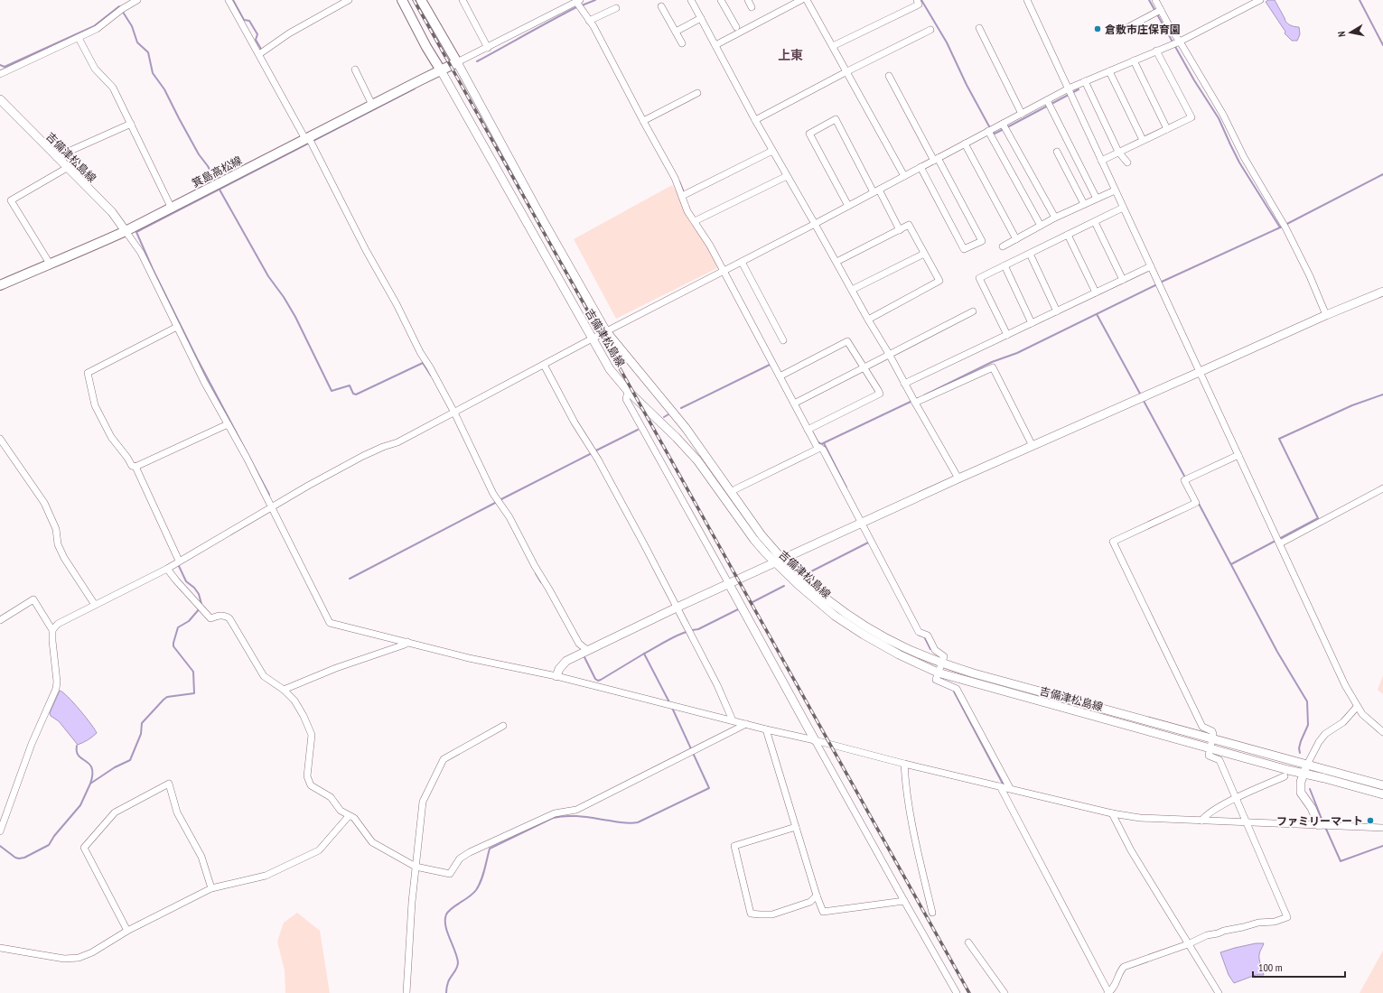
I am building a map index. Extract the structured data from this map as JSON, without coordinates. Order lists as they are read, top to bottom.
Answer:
{
  "streets": {
    "main road": ["吉備津松島線", "箕島高松線"]
  },
  "crossings": [
    ["吉備津松島線", "箕島高松線"]
  ],
  "districts": ["上東"],
  "places": ["倉敷市庄保育園", "ファミリーマート"],
  "scale_bar": "100 m",
  "north": "left"
}
